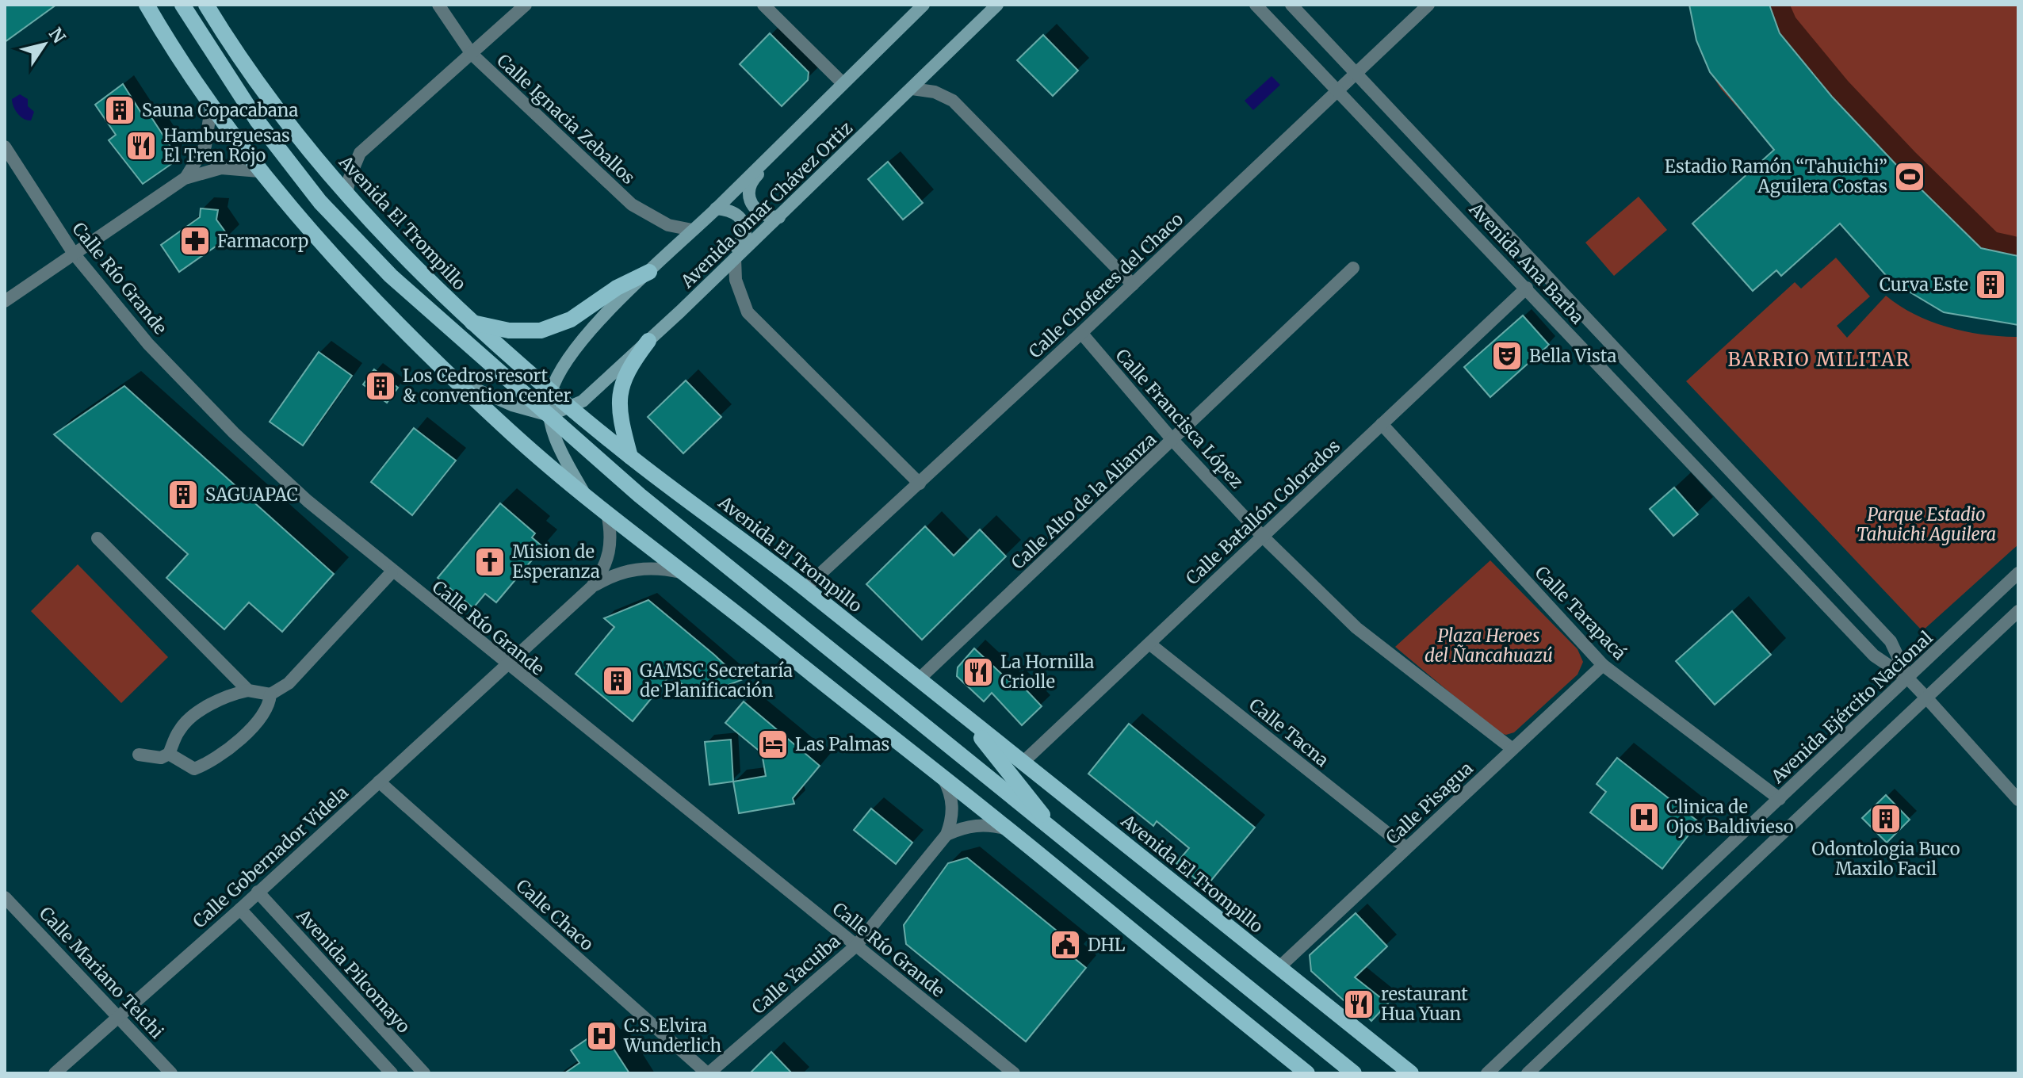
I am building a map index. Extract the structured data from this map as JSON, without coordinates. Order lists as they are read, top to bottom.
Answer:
{
  "streets": {
    "main road": ["Avenida Omar Chávez Ortiz", "Avenida El Trompillo"],
    "street": [
      "Calle Ignacia Zeballos",
      "Avenida Ana Barba",
      "Calle Río Grande",
      "Calle Choferes del Chaco",
      "Calle Francisca López",
      "Calle Alto de la Alianza",
      "Calle Batallón Colorados",
      "Calle Tarapacá",
      "Avenida Ejército Nacional",
      "Calle Tacna",
      "Calle Pisagua",
      "Calle Gobernador Videla",
      "Calle Chaco",
      "Avenida Pilcomayo",
      "Calle Mariano Telchi",
      "Calle Yacuiba"
    ]
  },
  "crossings": [
    ["Calle Ignacia Zeballos", "Avenida Omar Chávez Ortiz"],
    ["Avenida Omar Chávez Ortiz", "Avenida El Trompillo"],
    ["Avenida El Trompillo", "Calle Choferes del Chaco"],
    ["Avenida El Trompillo", "Calle Alto de la Alianza"],
    ["Avenida El Trompillo", "Calle Batallón Colorados"],
    ["Avenida El Trompillo", "Calle Pisagua"],
    ["Avenida Ana Barba", "Calle Choferes del Chaco"],
    ["Avenida Ana Barba", "Calle Batallón Colorados"],
    ["Avenida Ana Barba", "Avenida Ejército Nacional"],
    ["Calle Río Grande", "Calle Gobernador Videla"],
    ["Calle Río Grande", "Calle Yacuiba"],
    ["Calle Choferes del Chaco", "Calle Francisca López"],
    ["Calle Francisca López", "Calle Alto de la Alianza"],
    ["Calle Francisca López", "Calle Batallón Colorados"],
    ["Calle Francisca López", "Calle Pisagua"],
    ["Calle Batallón Colorados", "Calle Tarapacá"],
    ["Calle Batallón Colorados", "Calle Tacna"],
    ["Calle Tarapacá", "Avenida Ejército Nacional"],
    ["Calle Tarapacá", "Calle Pisagua"],
    ["Calle Tacna", "Calle Pisagua"],
    ["Calle Gobernador Videla", "Calle Chaco"],
    ["Calle Gobernador Videla", "Avenida Pilcomayo"],
    ["Calle Gobernador Videla", "Calle Mariano Telchi"],
    ["Calle Chaco", "Calle Yacuiba"]
  ],
  "districts": ["BARRIO MILITAR"],
  "parks": ["Parque Estadio Tahuichi Aguilera", "Plaza Heroes del Ñancahuazú"],
  "places": {
    "building": [
      "Sauna Copacabana",
      "Curva Este",
      "Los Cedros resort & convention center",
      "SAGUAPAC",
      "GAMSC Secretaría de Planificación",
      "Odontologia Buco Maxilo Facil"
    ],
    "restaurant": ["Hamburguesas El Tren Rojo", "La Hornilla Criolle", "restaurant Hua Yuan"],
    "sports": ["Estadio Ramón “Tahuichi” Aguilera Costas"],
    "pharmacy": ["Farmacorp"],
    "theatre": ["Bella Vista"],
    "church": ["Mision de Esperanza"],
    "hotel": ["Las Palmas"],
    "hospital": ["Clinica de Ojos Baldivieso", "C.S. Elvira Wunderlich"],
    "public building": ["DHL"]
  },
  "north": "top right"
}
